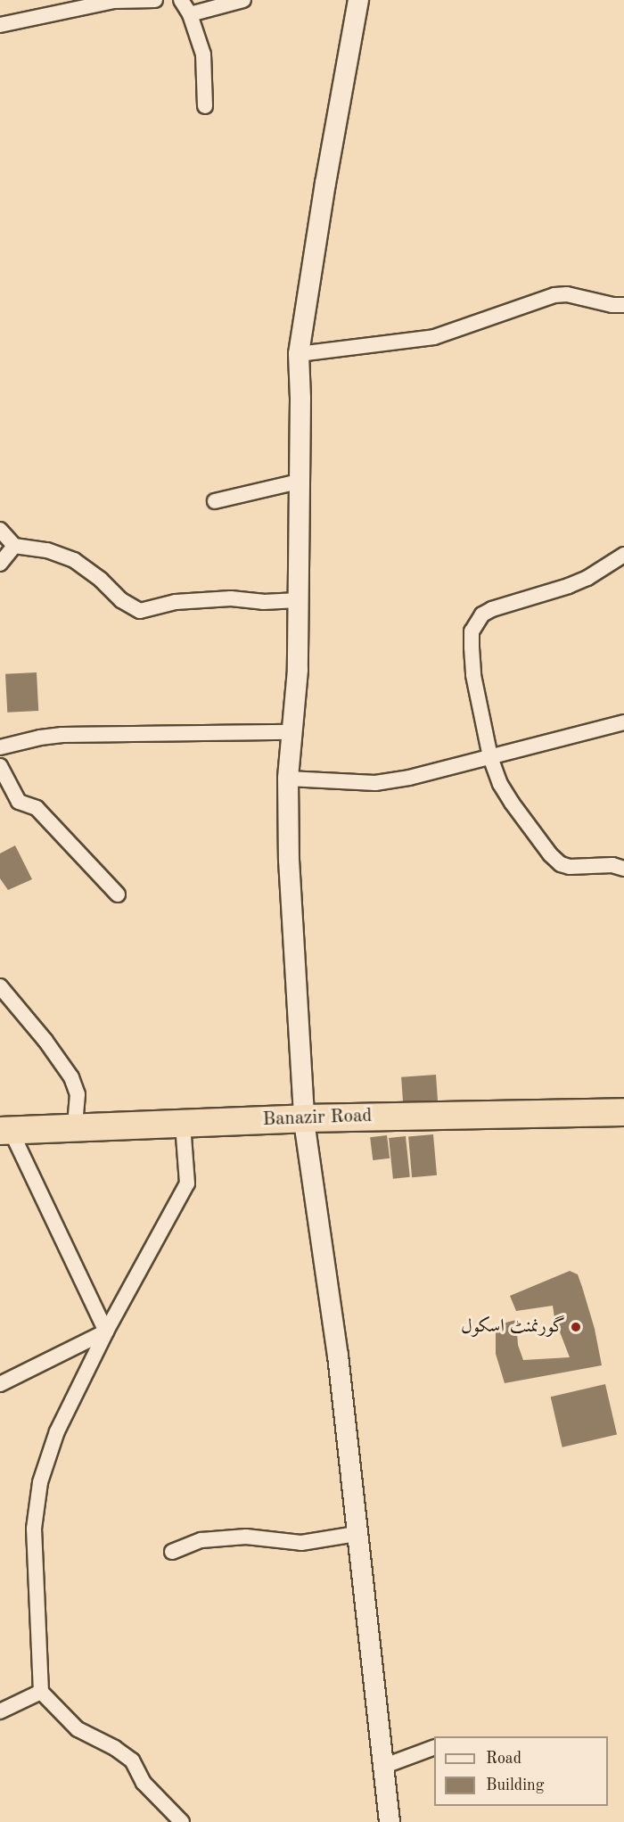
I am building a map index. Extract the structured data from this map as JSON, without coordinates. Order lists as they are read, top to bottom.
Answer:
{
  "streets": {
    "highway": ["Banazir Road"]
  },
  "places": ["گورنمنٹ اسکول"],
  "legend": ["Road", "Building"]
}
